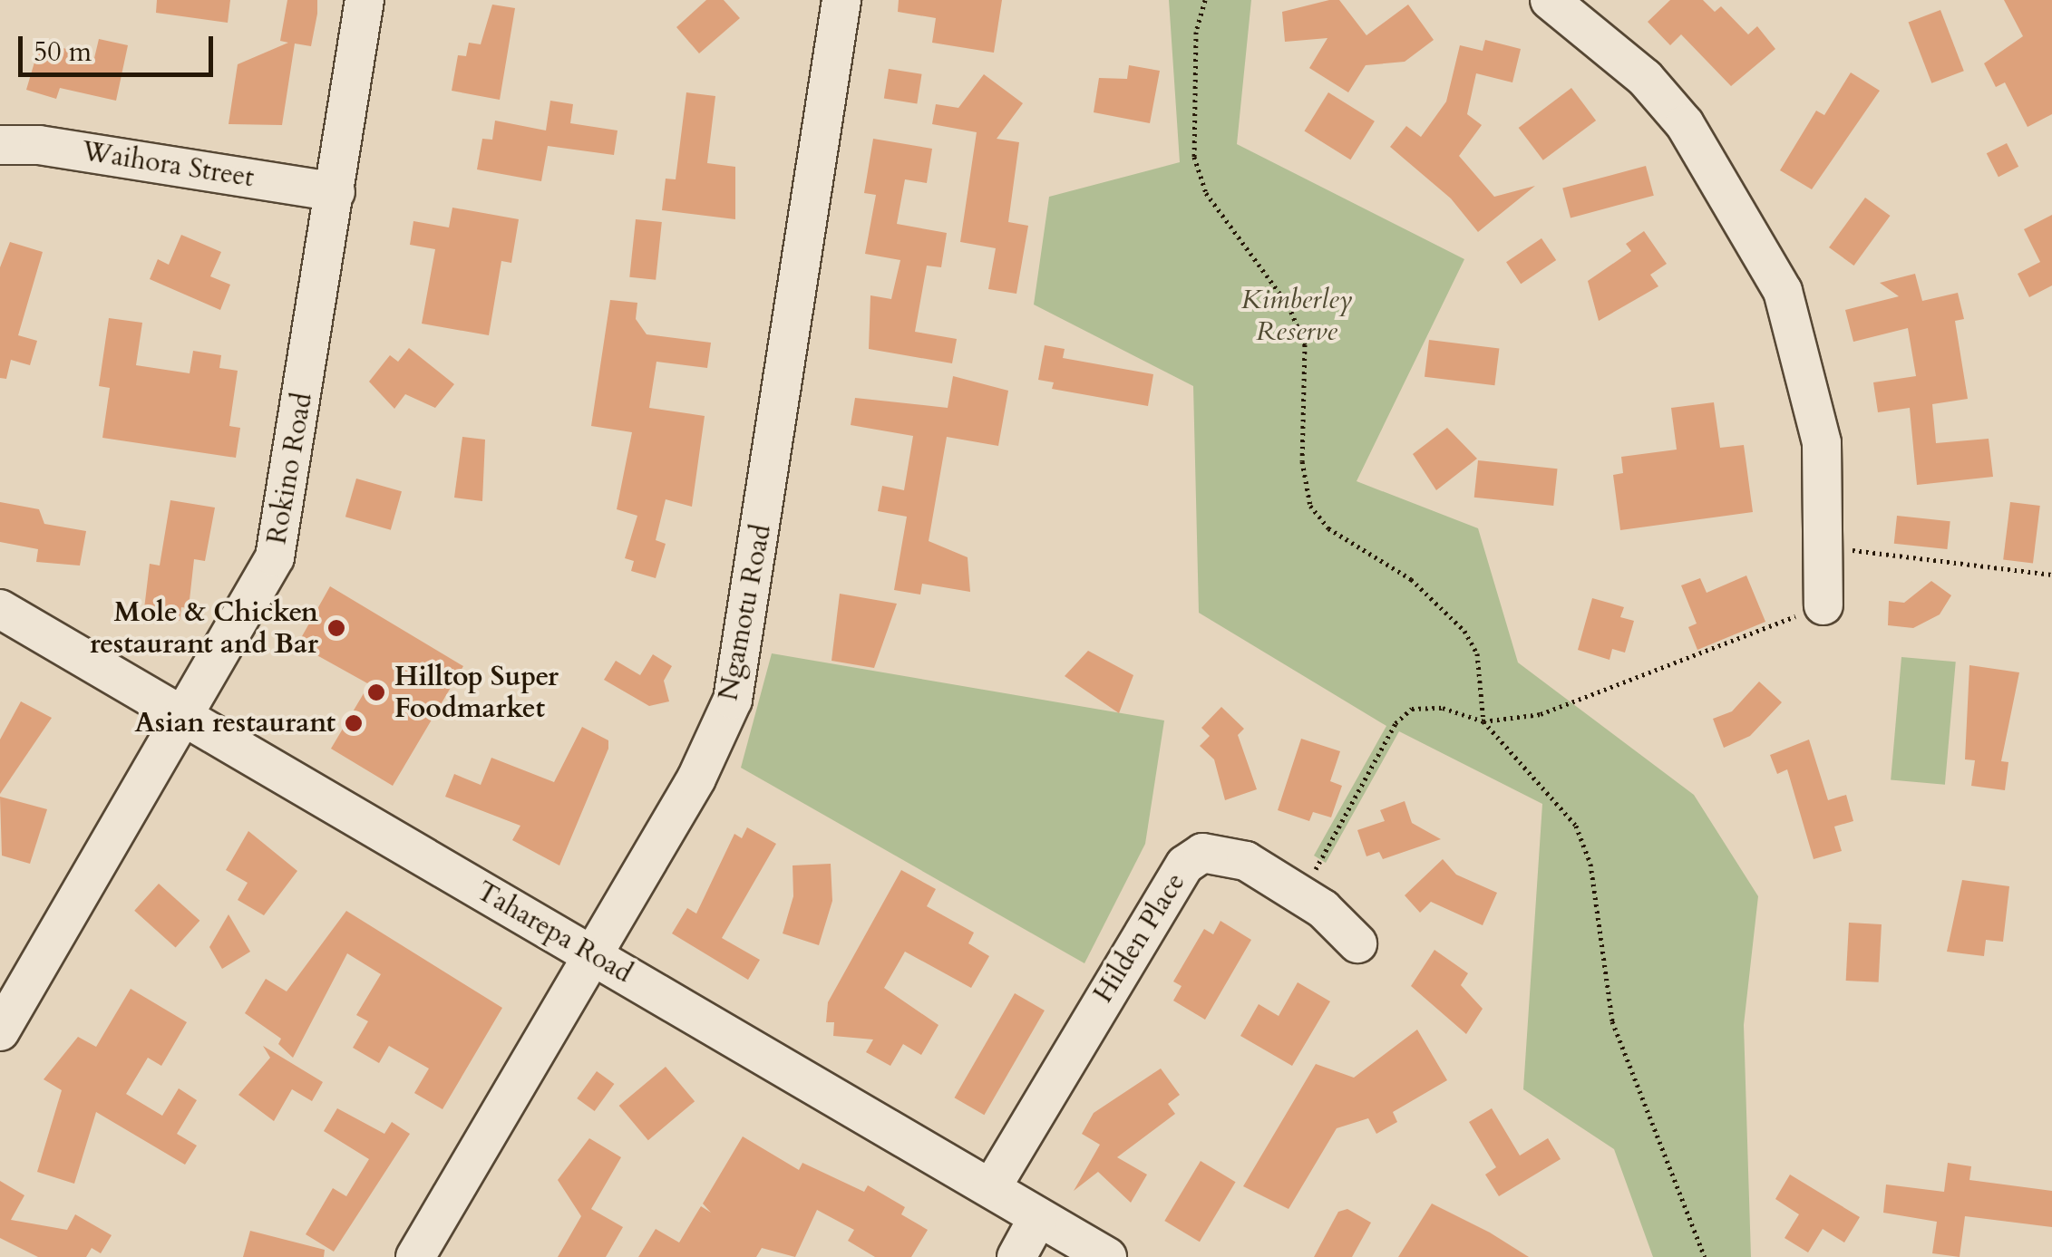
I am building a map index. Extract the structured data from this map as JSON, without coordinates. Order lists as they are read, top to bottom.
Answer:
{
  "streets": {
    "street": [
      "Waihora Street",
      "Rokino Road",
      "Ngamotu Road",
      "Taharepa Road",
      "Hilden Place"
    ]
  },
  "crossings": [
    ["Waihora Street", "Rokino Road"],
    ["Rokino Road", "Taharepa Road"],
    ["Ngamotu Road", "Taharepa Road"],
    ["Taharepa Road", "Hilden Place"]
  ],
  "parks": ["Kimberley Reserve"],
  "places": ["Mole & Chicken restaurant and Bar", "Hilltop Super Foodmarket", "Asian restaurant"],
  "scale_bar": "50 m"
}
